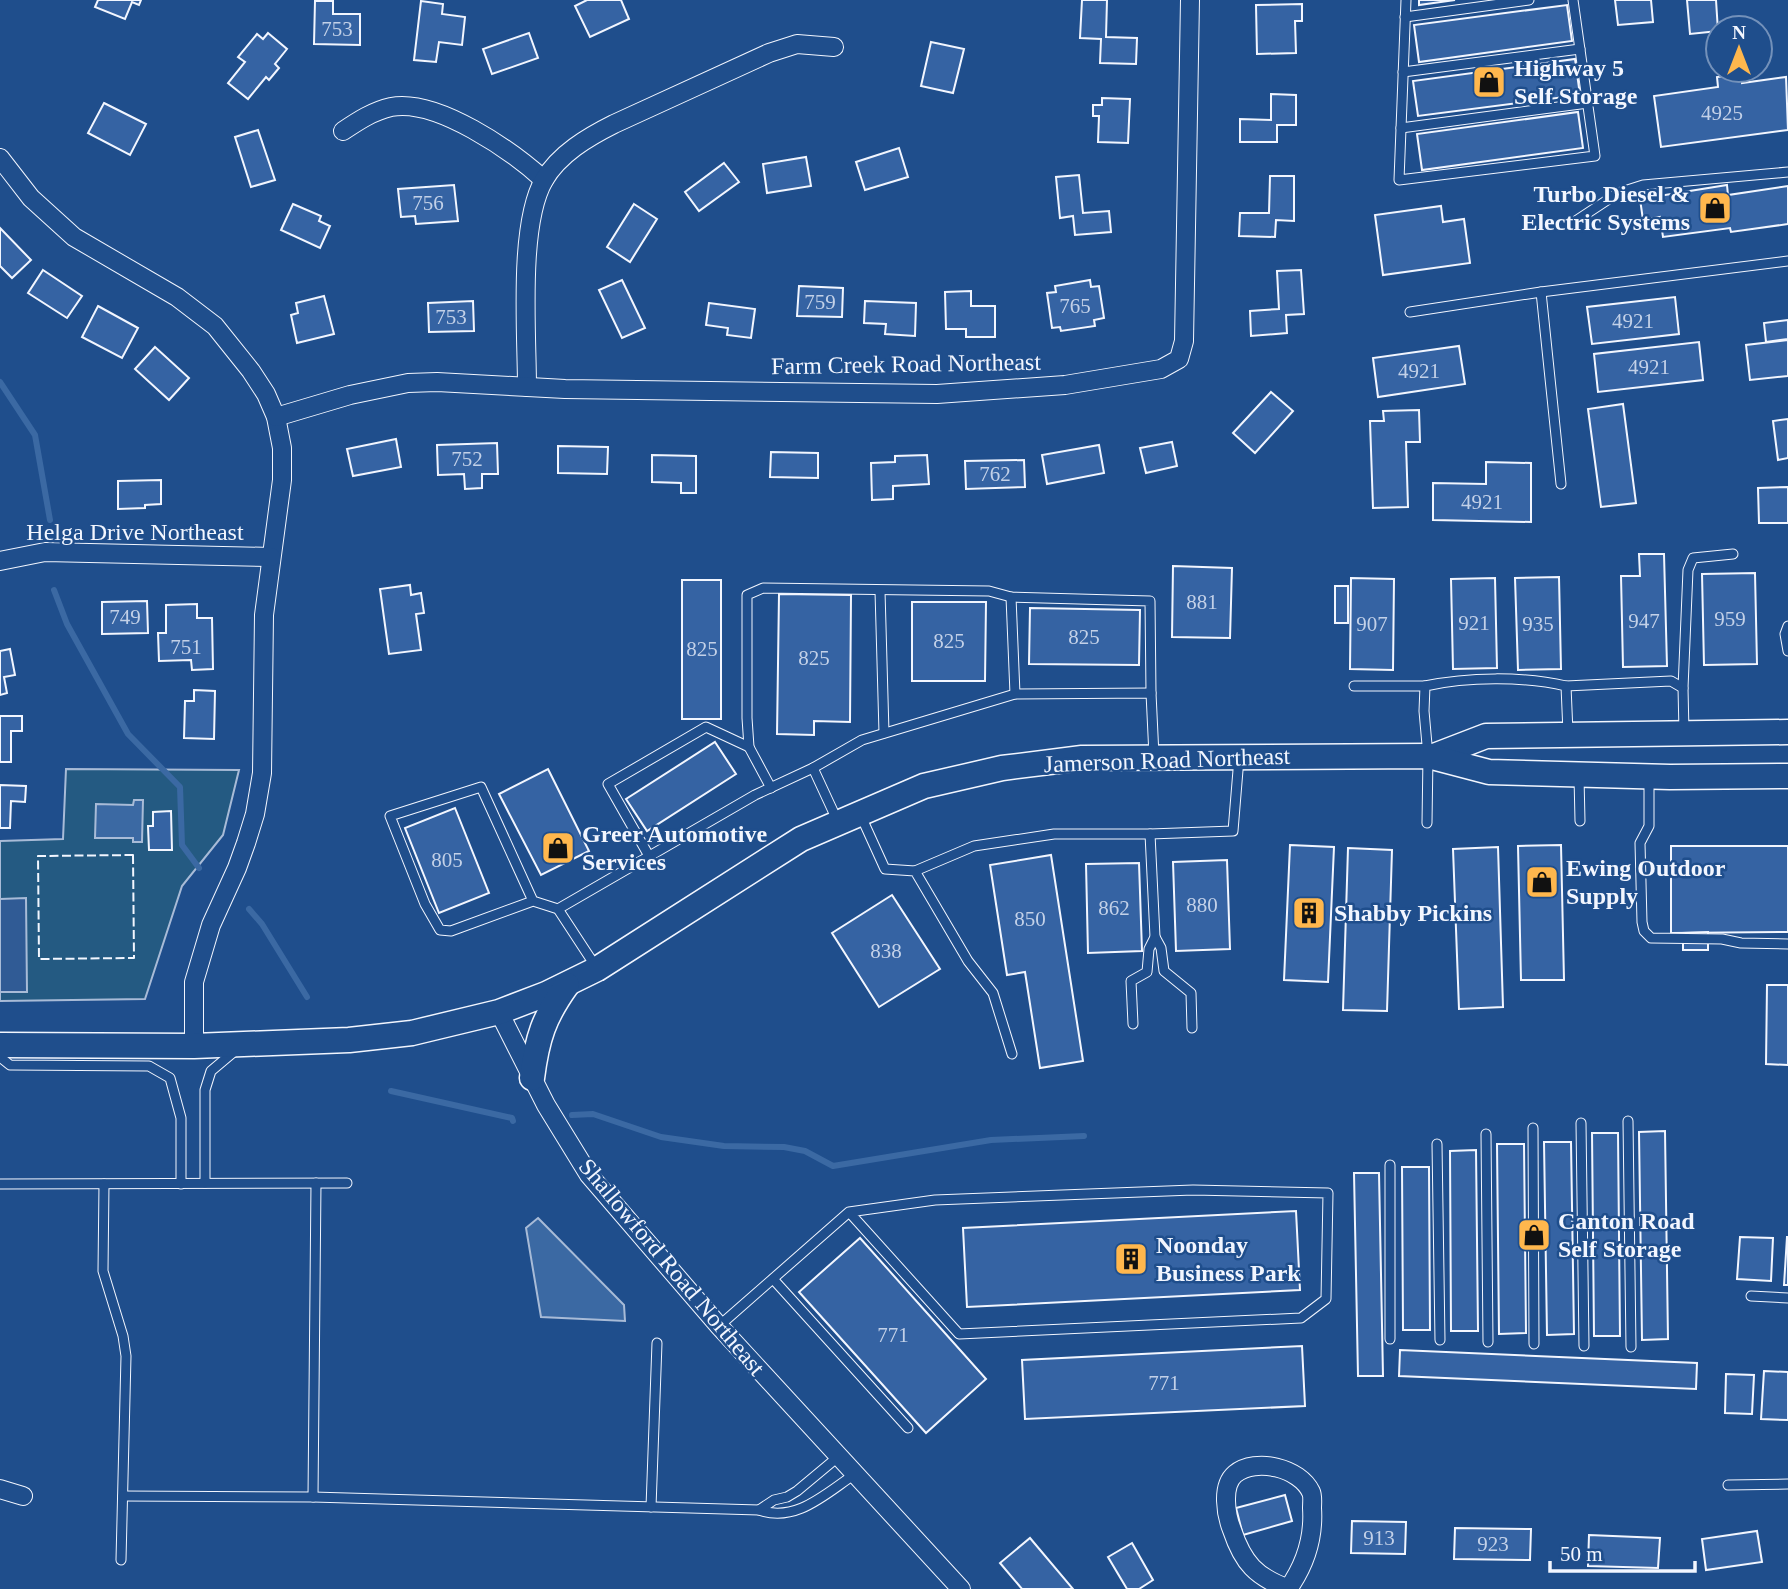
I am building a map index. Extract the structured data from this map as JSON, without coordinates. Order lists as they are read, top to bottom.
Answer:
{
  "streets": {
    "street": [
      "Farm Creek Road Northeast",
      "Helga Drive Northeast",
      "Jamerson Road Northeast",
      "Shallowford Road Northeast"
    ]
  },
  "crossings": [
    ["Jamerson Road Northeast", "Shallowford Road Northeast"]
  ],
  "places": {
    "shop": [
      "Highway 5 Self Storage",
      "Turbo Diesel & Electric Systems",
      "Greer Automotive Services",
      "Ewing Outdoor Supply",
      "Canton Road Self Storage"
    ],
    "building": ["Shabby Pickins", "Noonday Business Park"]
  },
  "house_numbers": [
    "753",
    "4925",
    "756",
    "759",
    "765",
    "753",
    "4921",
    "4921",
    "4921",
    "752",
    "762",
    "4921",
    "881",
    "749",
    "959",
    "947",
    "921",
    "907",
    "935",
    "825",
    "825",
    "751",
    "825",
    "825",
    "805",
    "880",
    "862",
    "850",
    "838",
    "771",
    "771",
    "913",
    "923"
  ],
  "scale_bar": "50 m",
  "north": "top"
}
